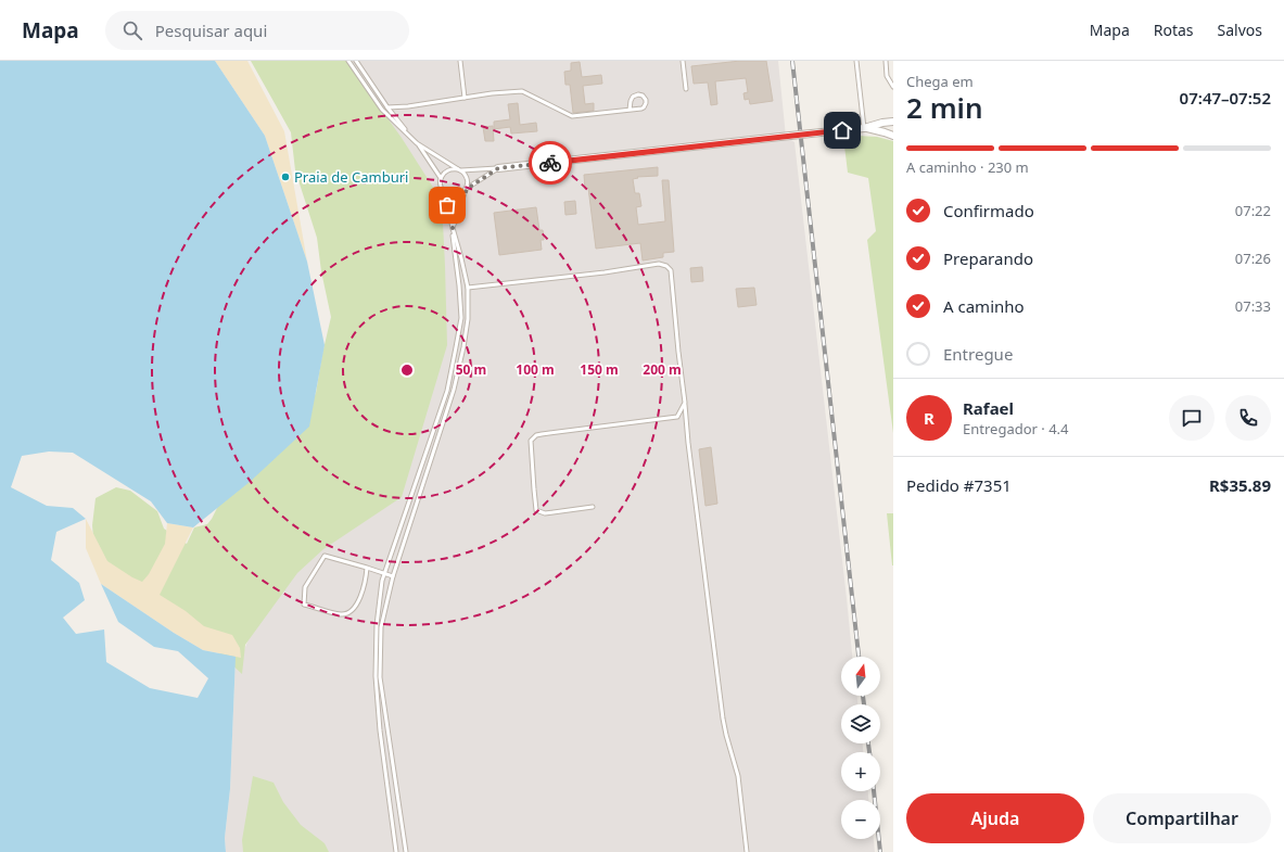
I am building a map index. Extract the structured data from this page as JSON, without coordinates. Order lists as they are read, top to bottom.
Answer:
{
  "places": ["Praia de Camburi"],
  "north": "top",
  "page": {
    "header": "Mapa",
    "search": "Pesquisar aqui",
    "nav": ["Mapa", "Rotas", "Salvos"],
    "heading": ["2 min", "Chega em", "07:47–07:52"],
    "panel": [
      "Rafael",
      "Entregador · 4.4",
      "Pedido #7351",
      "R$35.89"
    ],
    "bar": "A caminho · 230 m",
    "list": [
      ["Confirmado", "07:22"],
      ["Preparando", "07:26"],
      ["A caminho", "07:33"],
      "Entregue"
    ],
    "round": "R",
    "map_buttons": ["+", "−"],
    "buttons": ["Ajuda", "Compartilhar"]
  },
  "rings": [
    "50 m",
    "100 m",
    "150 m",
    "200 m"
  ]
}
